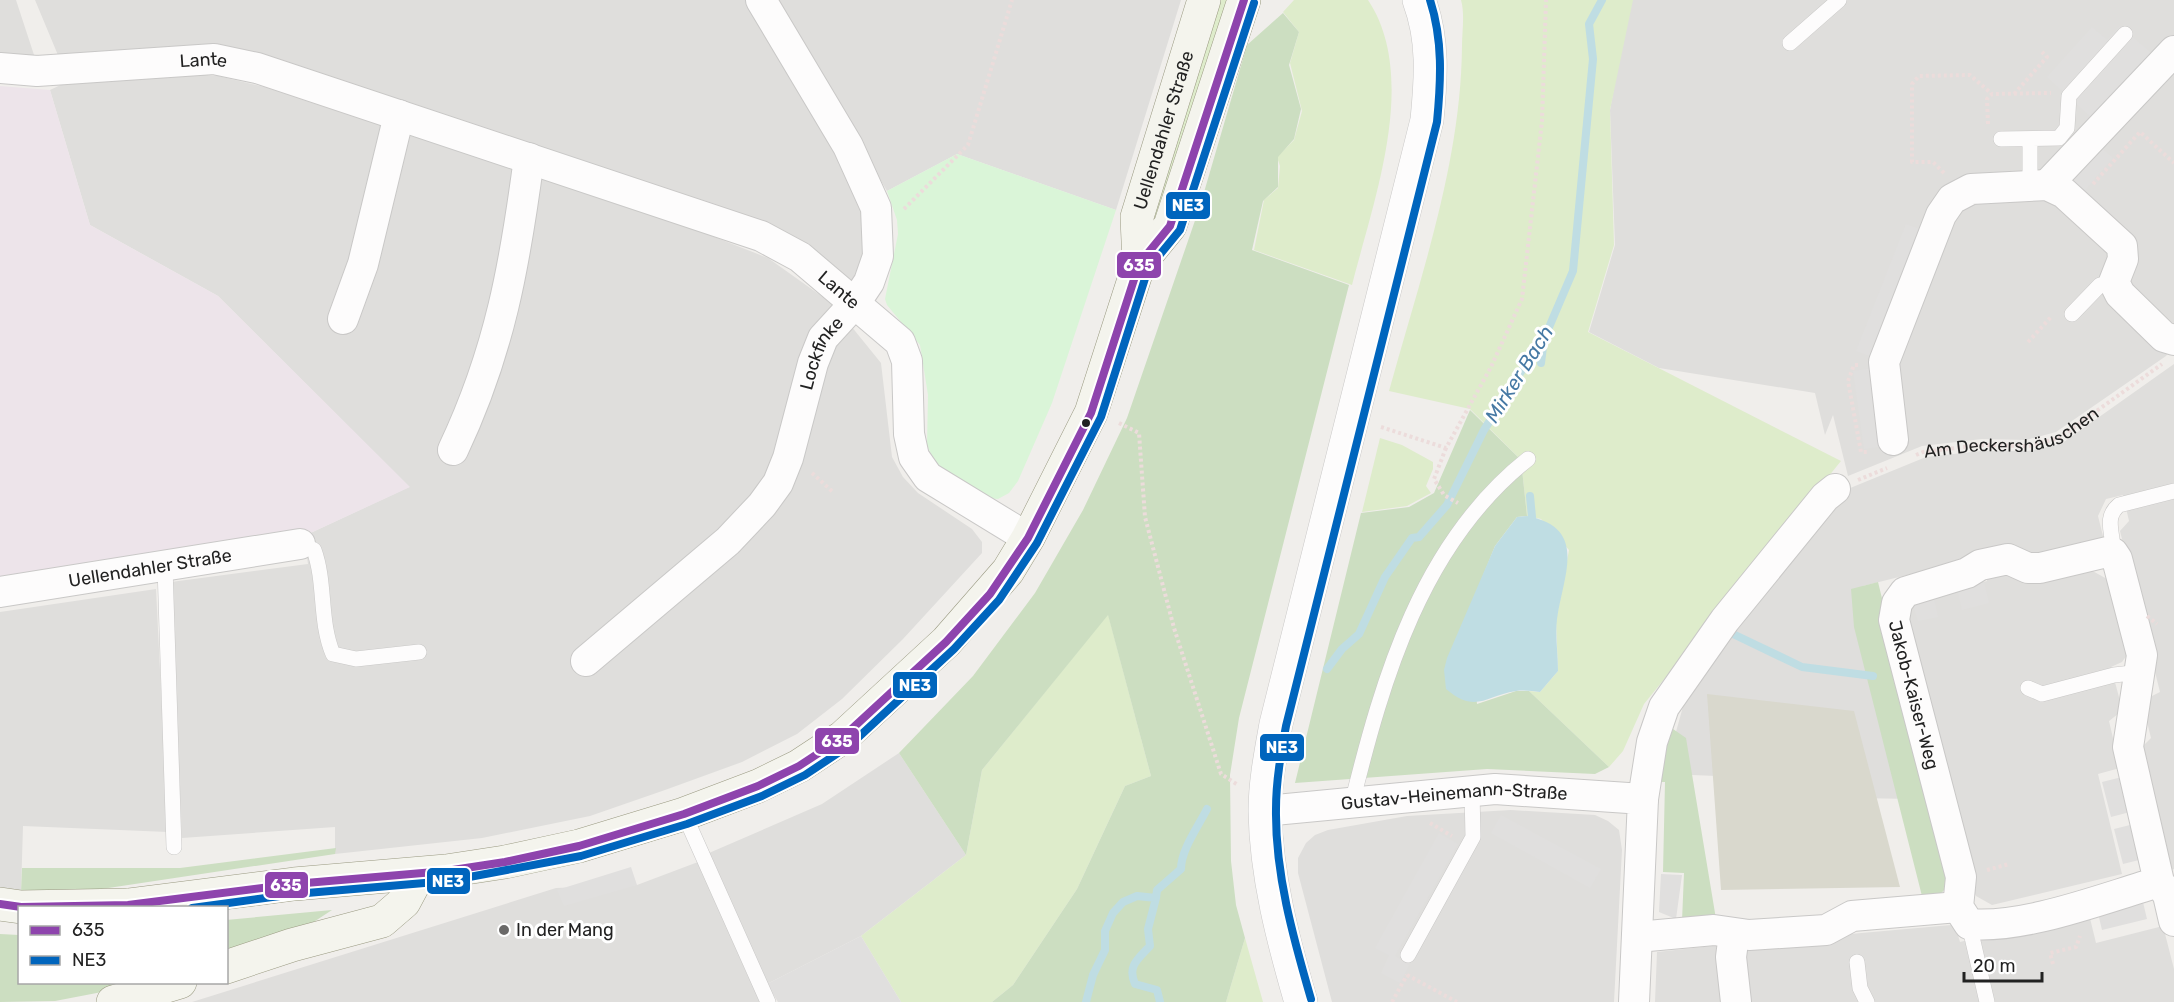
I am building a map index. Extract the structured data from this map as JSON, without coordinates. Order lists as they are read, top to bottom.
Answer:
{
  "streets": {
    "main road": ["Uellendahler Straße"],
    "street": [
      "Lante",
      "Lockfinke",
      "Am Deckershäuschen",
      "Jakob-Kaiser-Weg",
      "Gustav-Heinemann-Straße"
    ]
  },
  "crossings": [
    ["Lante", "Uellendahler Straße"],
    ["Lante", "Lockfinke"]
  ],
  "water": ["Mirker Bach"],
  "places": ["In der Mang"],
  "lines": ["transit line 635", "transit line NE3"],
  "legend": ["635", "NE3"],
  "scale_bar": "20 m"
}
